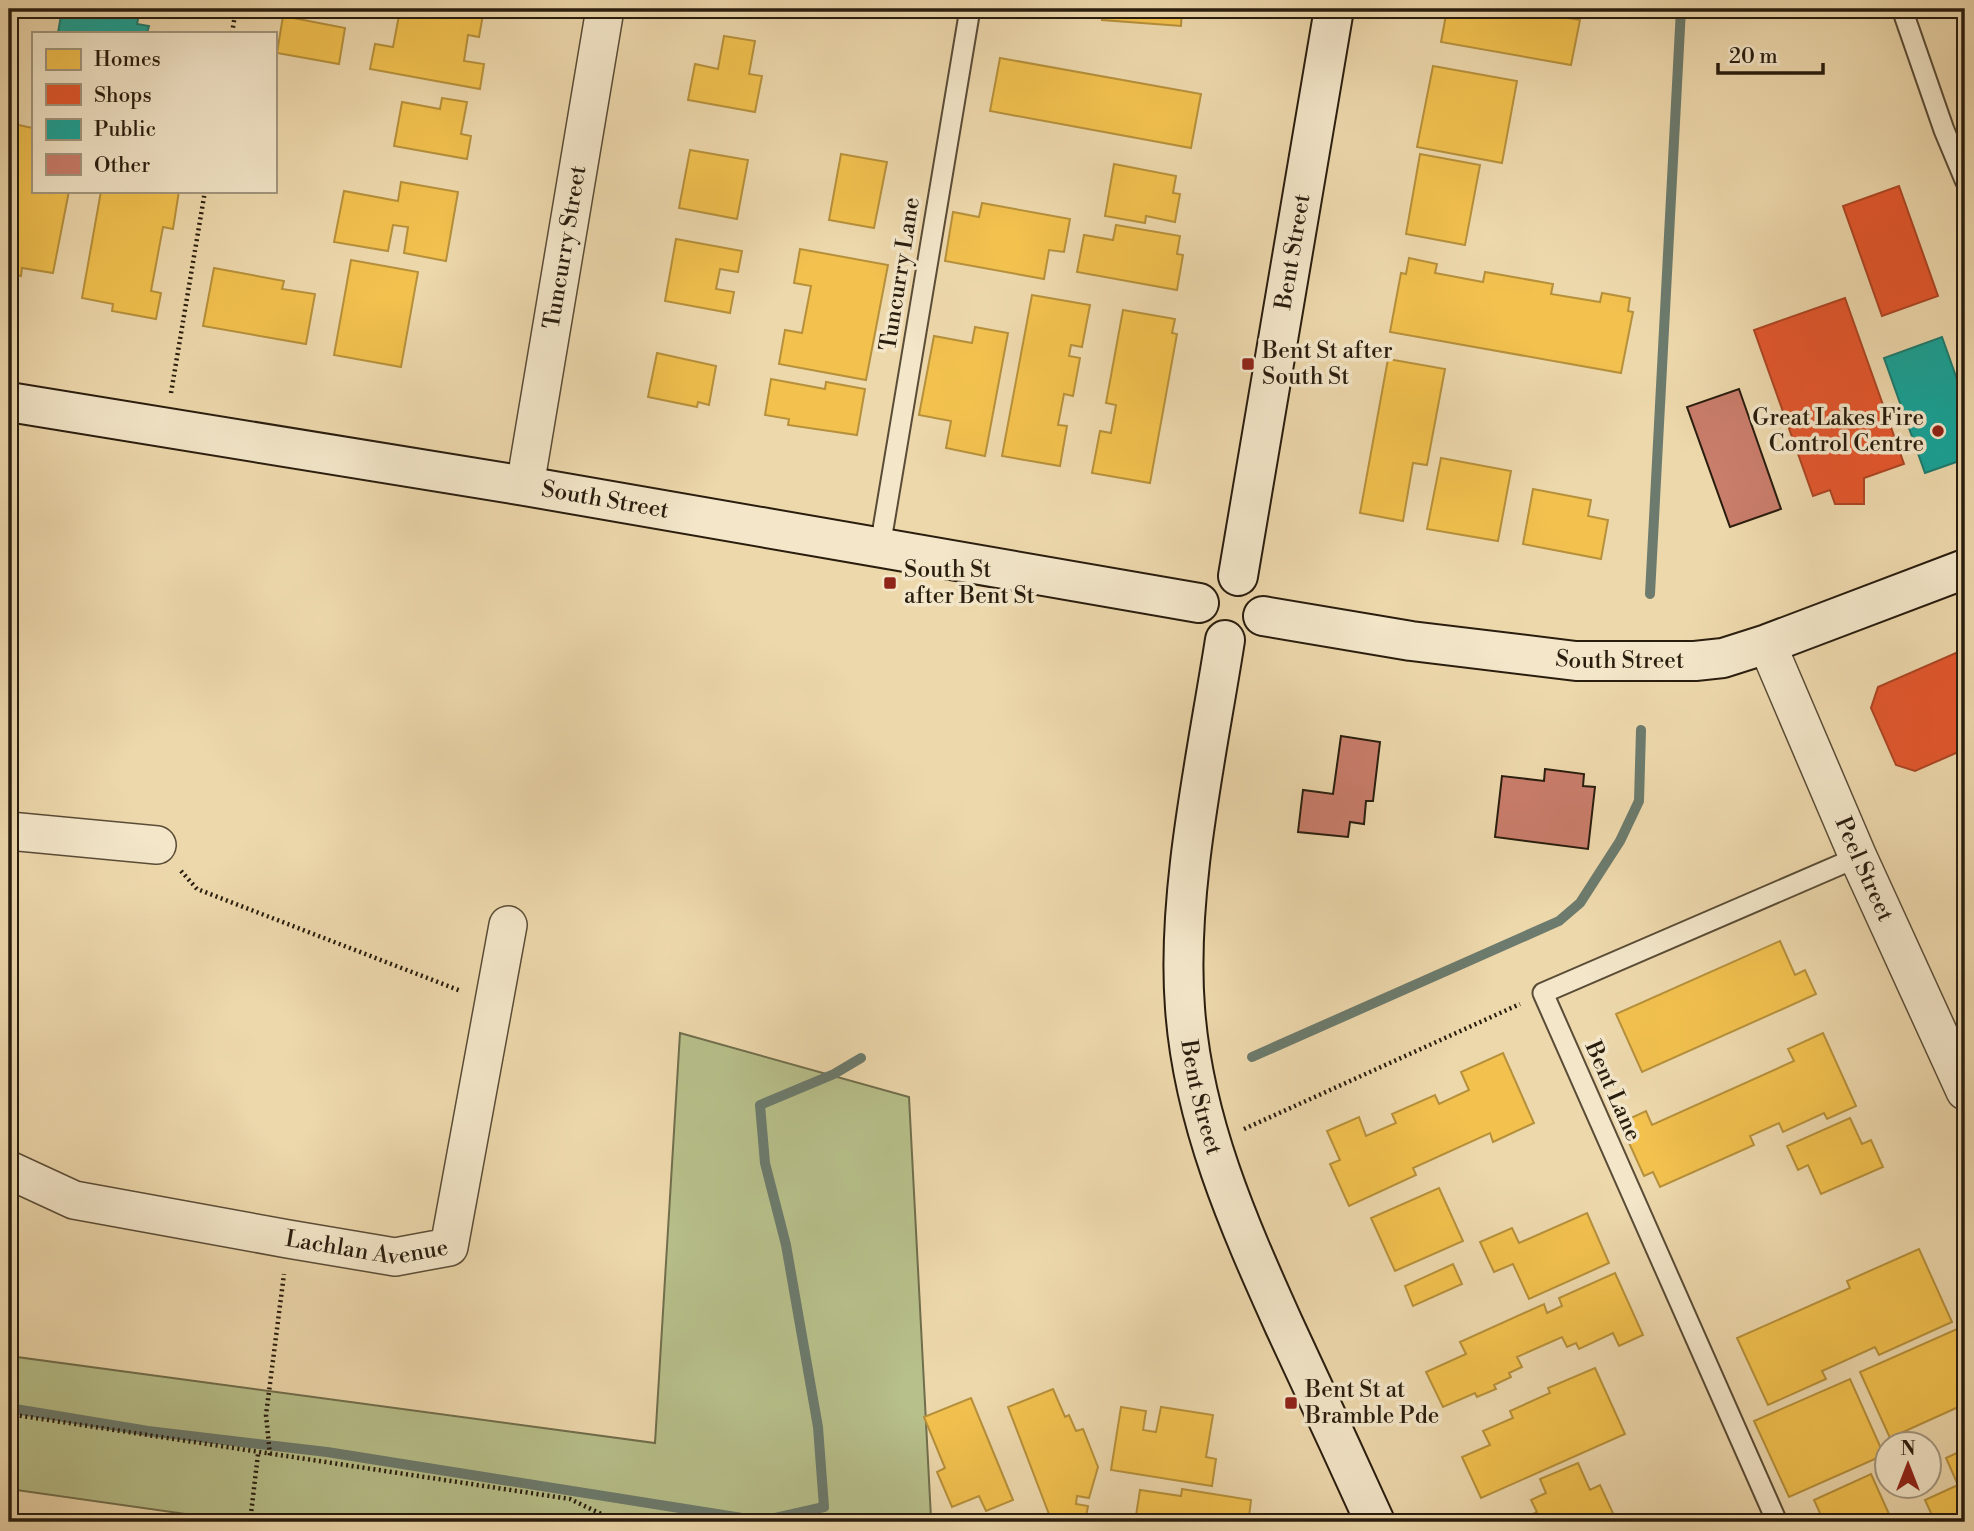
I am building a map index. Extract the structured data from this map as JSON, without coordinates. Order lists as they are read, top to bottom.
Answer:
{
  "streets": {
    "street": [
      "Tuncurry Street",
      "Bent Street",
      "South Street",
      "Peel Street",
      "Lachlan Avenue"
    ],
    "lane": ["Tuncurry Lane", "Bent Lane"]
  },
  "crossings": [
    ["Tuncurry Street", "South Street"],
    ["Bent Street", "South Street"],
    ["Tuncurry Lane", "South Street"],
    ["South Street", "Peel Street"]
  ],
  "places": {
    "transit": ["Bent St after South St", "South St after Bent St", "Bent St at Bramble Pde"],
    "other": ["Great Lakes Fire Control Centre"]
  },
  "legend": [
    "Homes",
    "Shops",
    "Public",
    "Other"
  ],
  "scale_bar": "20 m",
  "north": "top"
}
